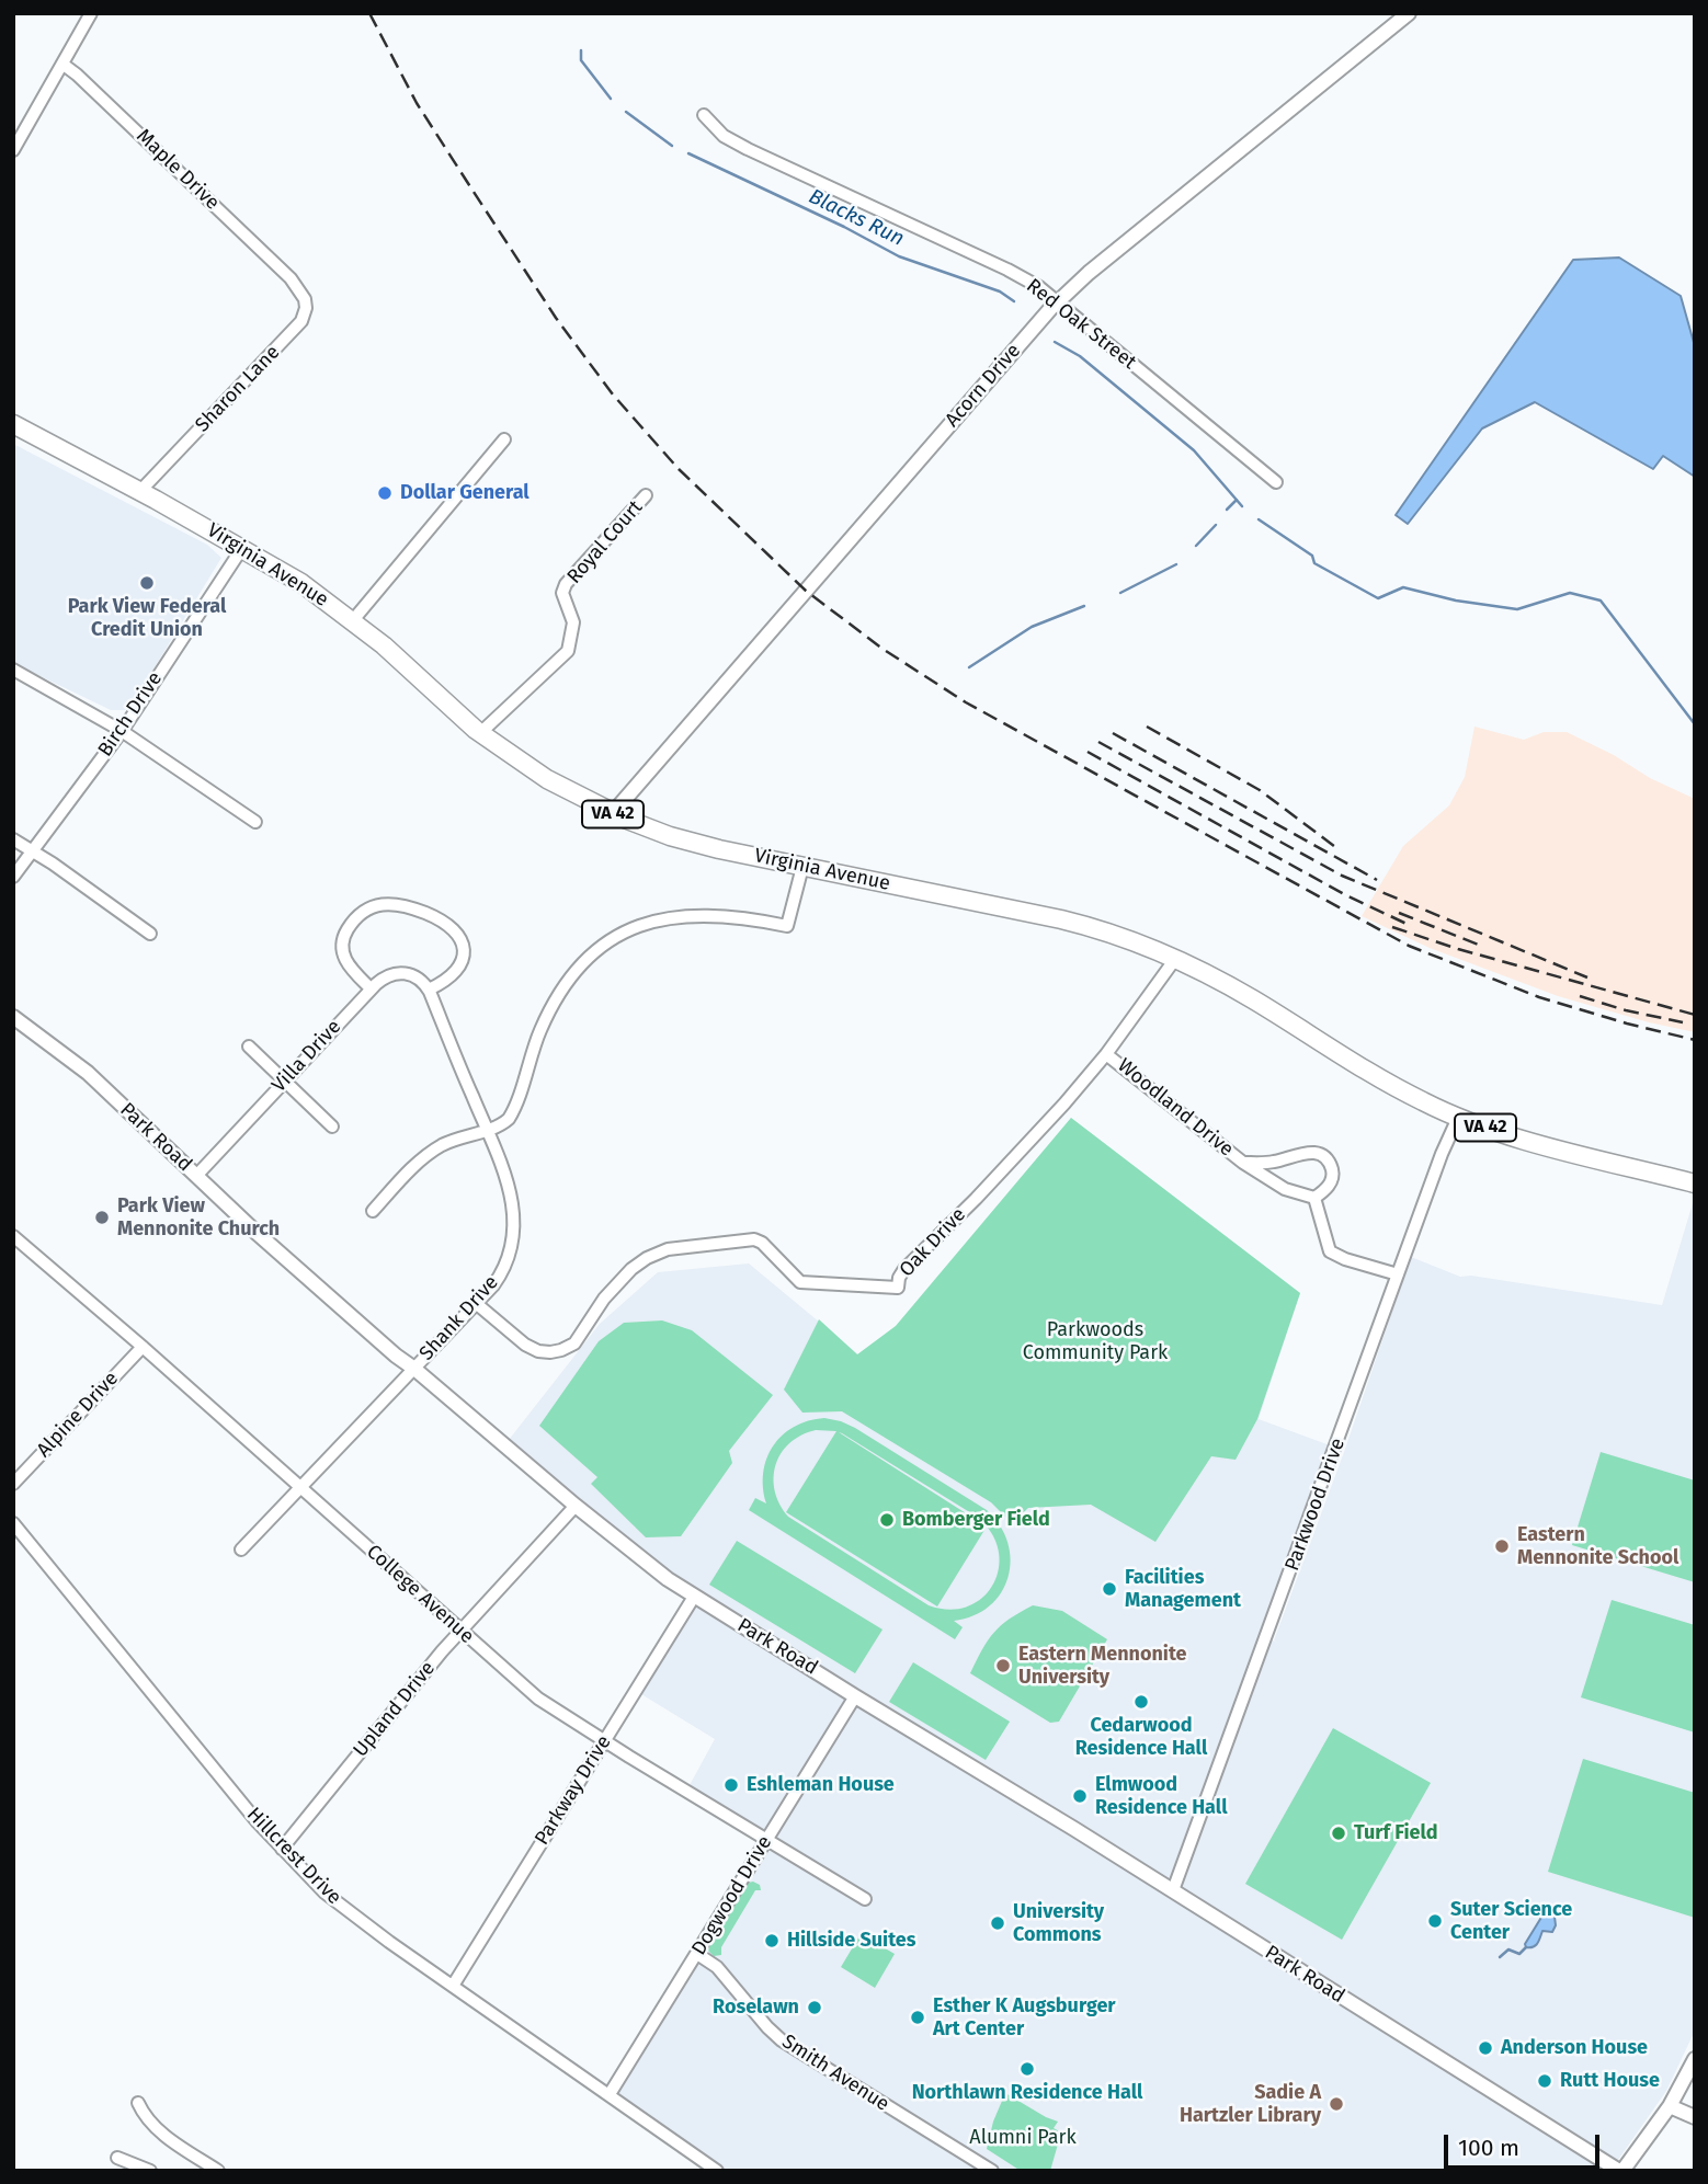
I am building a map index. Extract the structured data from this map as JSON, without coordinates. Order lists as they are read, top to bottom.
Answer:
{
  "streets": {
    "main road": ["Virginia Avenue", "VA 42"],
    "street": [
      "Maple Drive",
      "Red Oak Street",
      "Acorn Drive",
      "Sharon Lane",
      "Royal Court",
      "Birch Drive",
      "Villa Drive",
      "Woodland Drive",
      "Park Road",
      "Oak Drive",
      "Shank Drive",
      "Alpine Drive",
      "Parkwood Drive",
      "College Avenue",
      "Upland Drive",
      "Parkway Drive",
      "Hillcrest Drive",
      "Dogwood Drive",
      "Smith Avenue"
    ]
  },
  "crossings": [
    ["Maple Drive", "Sharon Lane"],
    ["Red Oak Street", "Acorn Drive"],
    ["Acorn Drive", "Virginia Avenue"],
    ["Sharon Lane", "Virginia Avenue"],
    ["Royal Court", "Virginia Avenue"],
    ["Virginia Avenue", "Birch Drive"],
    ["Virginia Avenue", "Oak Drive"],
    ["Virginia Avenue", "Parkwood Drive"],
    ["Villa Drive", "Park Road"],
    ["Villa Drive", "Shank Drive"],
    ["Woodland Drive", "Oak Drive"],
    ["Park Road", "Shank Drive"],
    ["Park Road", "Parkwood Drive"],
    ["Park Road", "Upland Drive"],
    ["Park Road", "Parkway Drive"],
    ["Park Road", "Dogwood Drive"],
    ["Oak Drive", "Shank Drive"],
    ["Shank Drive", "College Avenue"],
    ["Alpine Drive", "College Avenue"],
    ["College Avenue", "Upland Drive"],
    ["College Avenue", "Parkway Drive"],
    ["College Avenue", "Dogwood Drive"],
    ["Upland Drive", "Hillcrest Drive"],
    ["Parkway Drive", "Hillcrest Drive"],
    ["Hillcrest Drive", "Dogwood Drive"],
    ["Dogwood Drive", "Smith Avenue"]
  ],
  "water": ["Blacks Run"],
  "parks": ["Parkwoods Community Park", "Alumni Park"],
  "places": [
    "Dollar General",
    "Park View Federal Credit Union",
    "Park View Mennonite Church",
    "Bomberger Field",
    "Eastern Mennonite School",
    "Facilities Management",
    "Eastern Mennonite University",
    "Cedarwood Residence Hall",
    "Eshleman House",
    "Elmwood Residence Hall",
    "Turf Field",
    "Suter Science Center",
    "University Commons",
    "Hillside Suites",
    "Roselawn",
    "Esther K Augsburger Art Center",
    "Anderson House",
    "Northlawn Residence Hall",
    "Rutt House",
    "Sadie A Hartzler Library"
  ],
  "scale_bar": "100 m"
}
